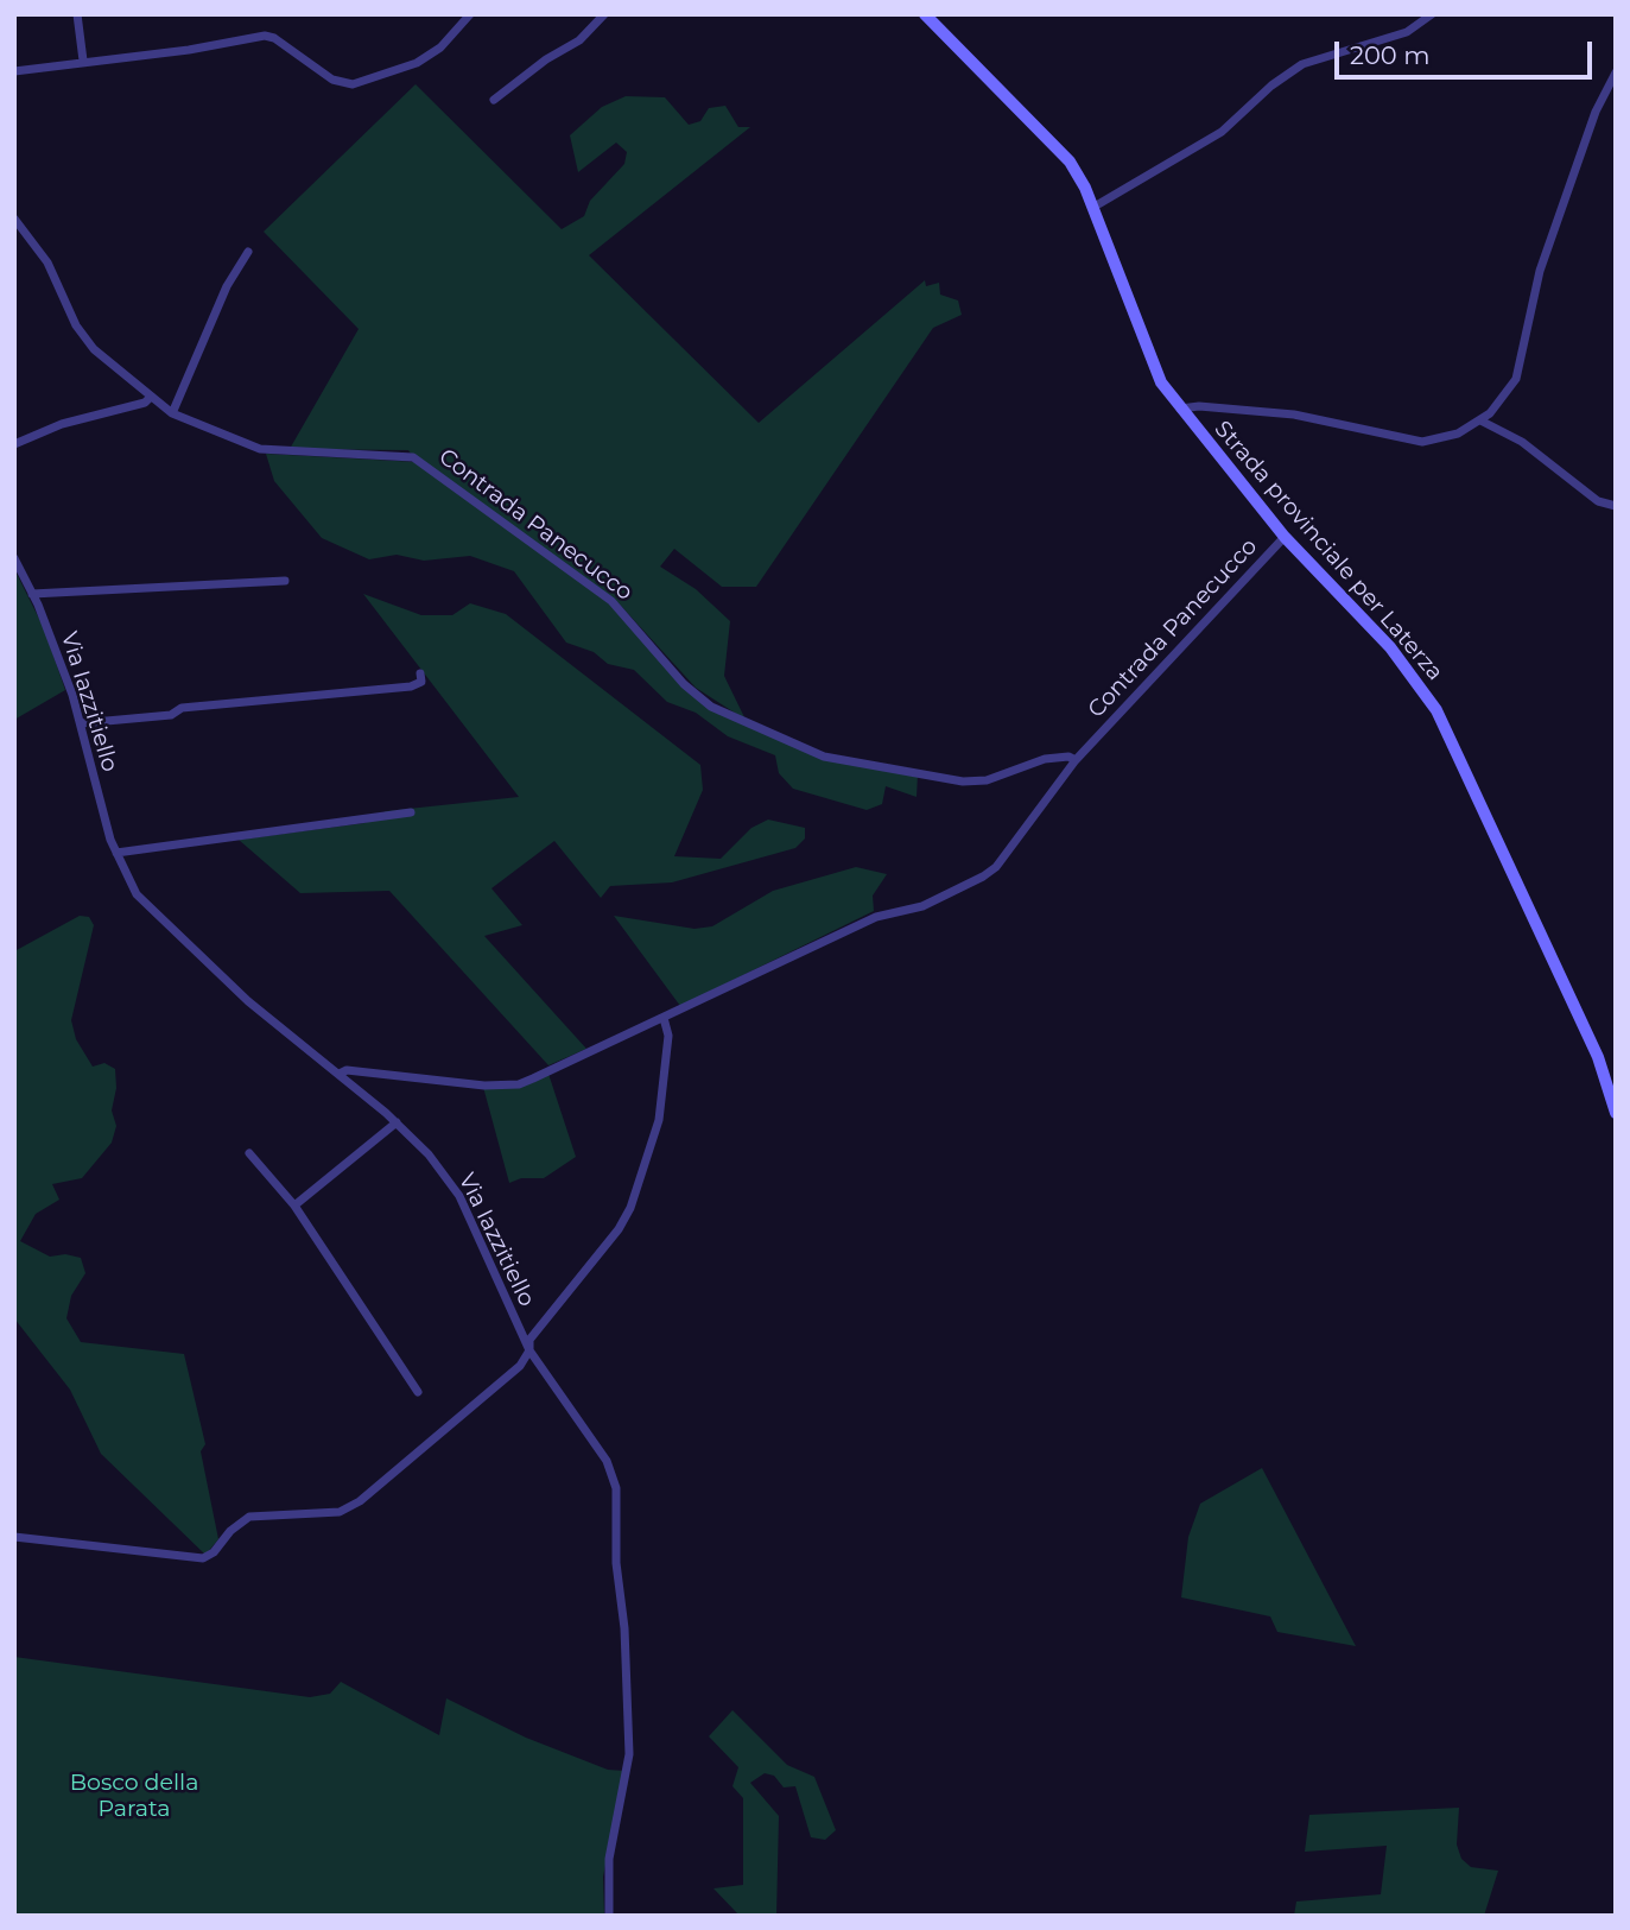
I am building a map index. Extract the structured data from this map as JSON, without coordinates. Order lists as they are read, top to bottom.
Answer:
{
  "streets": {
    "main road": ["Strada provinciale per Laterza"],
    "street": ["Contrada Panecucco", "Via Iazzitiello"]
  },
  "crossings": [
    ["Contrada Panecucco", "Strada provinciale per Laterza"]
  ],
  "parks": ["Bosco della Parata"],
  "scale_bar": "200 m"
}
